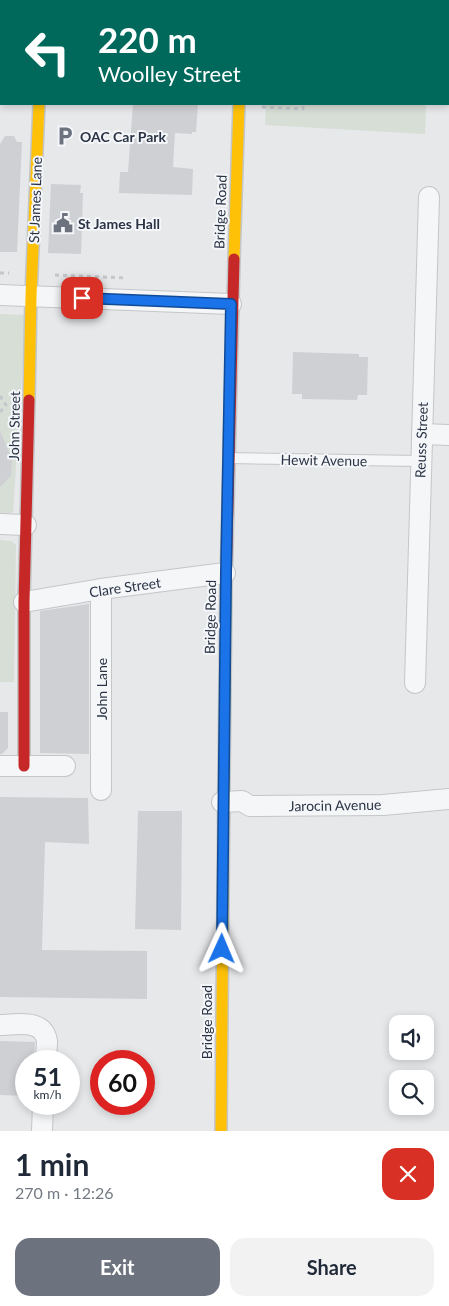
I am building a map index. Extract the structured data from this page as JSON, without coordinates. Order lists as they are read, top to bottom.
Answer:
{
  "streets": {
    "main road": ["St James Lane", "Bridge Road", "John Street"],
    "street": [
      "Reuss Street",
      "Clare Street",
      "John Lane",
      "Jarocin Avenue"
    ],
    "lane": ["Hewit Avenue"]
  },
  "crossings": [
    ["St James Lane", "John Street"],
    ["Bridge Road", "Hewit Avenue"],
    ["Bridge Road", "Clare Street"],
    ["Bridge Road", "Jarocin Avenue"],
    ["John Street", "Clare Street"],
    ["Reuss Street", "Hewit Avenue"],
    ["Clare Street", "John Lane"]
  ],
  "places": {
    "parking": ["OAC Car Park"],
    "public building": ["St James Hall"]
  },
  "page": {
    "turn": ["220 m", "Woolley Street"],
    "speed": "51 km/h",
    "limit": "60",
    "heading": ["1 min", "270 m · 12:26"],
    "buttons": ["Exit", "Share"]
  }
}
